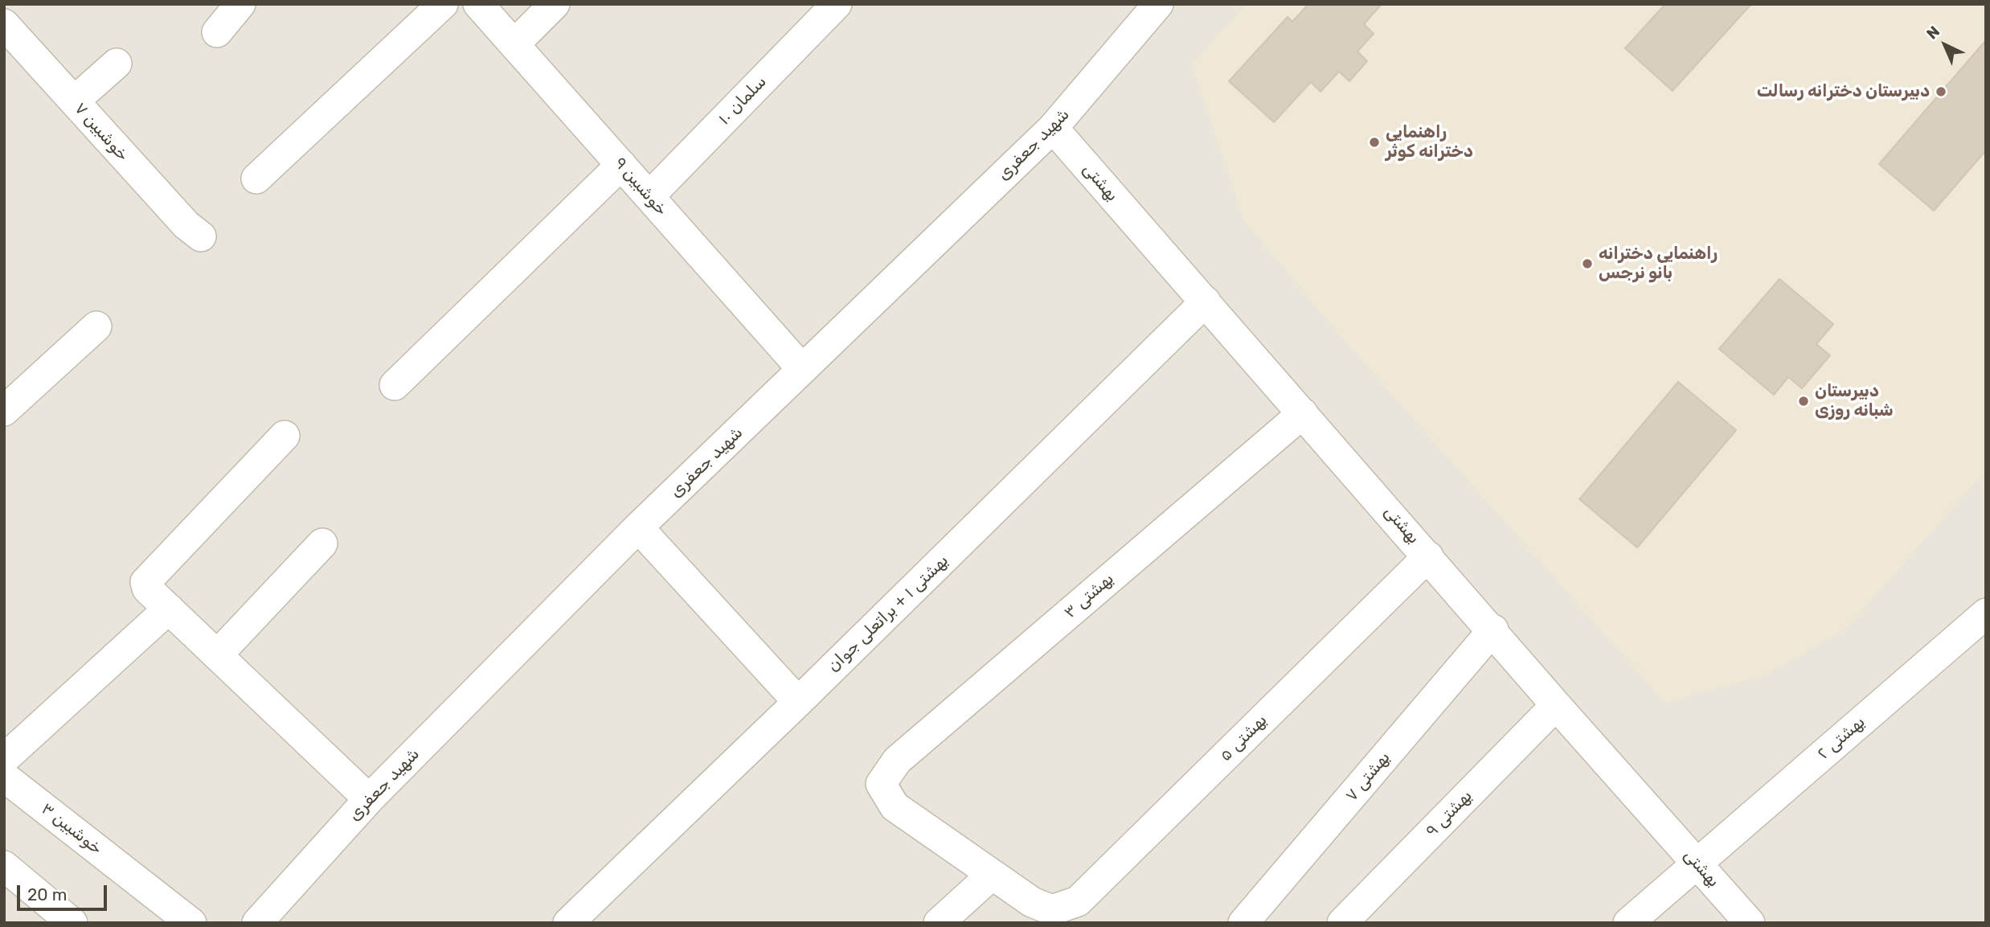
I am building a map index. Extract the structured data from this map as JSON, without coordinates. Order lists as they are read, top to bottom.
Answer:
{
  "streets": {
    "street": [
      "سلمان ۱۰",
      "خوشبین ۷",
      "شهید جعفری",
      "بهشتی",
      "خوشبین ۹",
      "بهشتی ۳",
      "بهشتی ۱ + براتعلی جوان",
      "بهشتی ۵",
      "بهشتی ۲",
      "بهشتی ۷",
      "بهشتی ۹",
      "خوشبین ۳"
    ]
  },
  "crossings": [
    ["سلمان ۱۰", "خوشبین ۹"],
    ["شهید جعفری", "بهشتی"],
    ["شهید جعفری", "خوشبین ۹"],
    ["بهشتی", "بهشتی ۳"],
    ["بهشتی", "بهشتی ۱ + براتعلی جوان"],
    ["بهشتی", "بهشتی ۵"],
    ["بهشتی", "بهشتی ۲"],
    ["بهشتی", "بهشتی ۷"],
    ["بهشتی", "بهشتی ۹"],
    ["بهشتی ۳", "بهشتی ۵"]
  ],
  "places": [
    "دبیرستان دخترانه رسالت",
    "راهنمایی دخترانه کوثر",
    "راهنمایی دخترانه بانو نرجس",
    "دبیرستان شبانه روزی"
  ],
  "scale_bar": "20 m",
  "north": "top left"
}
